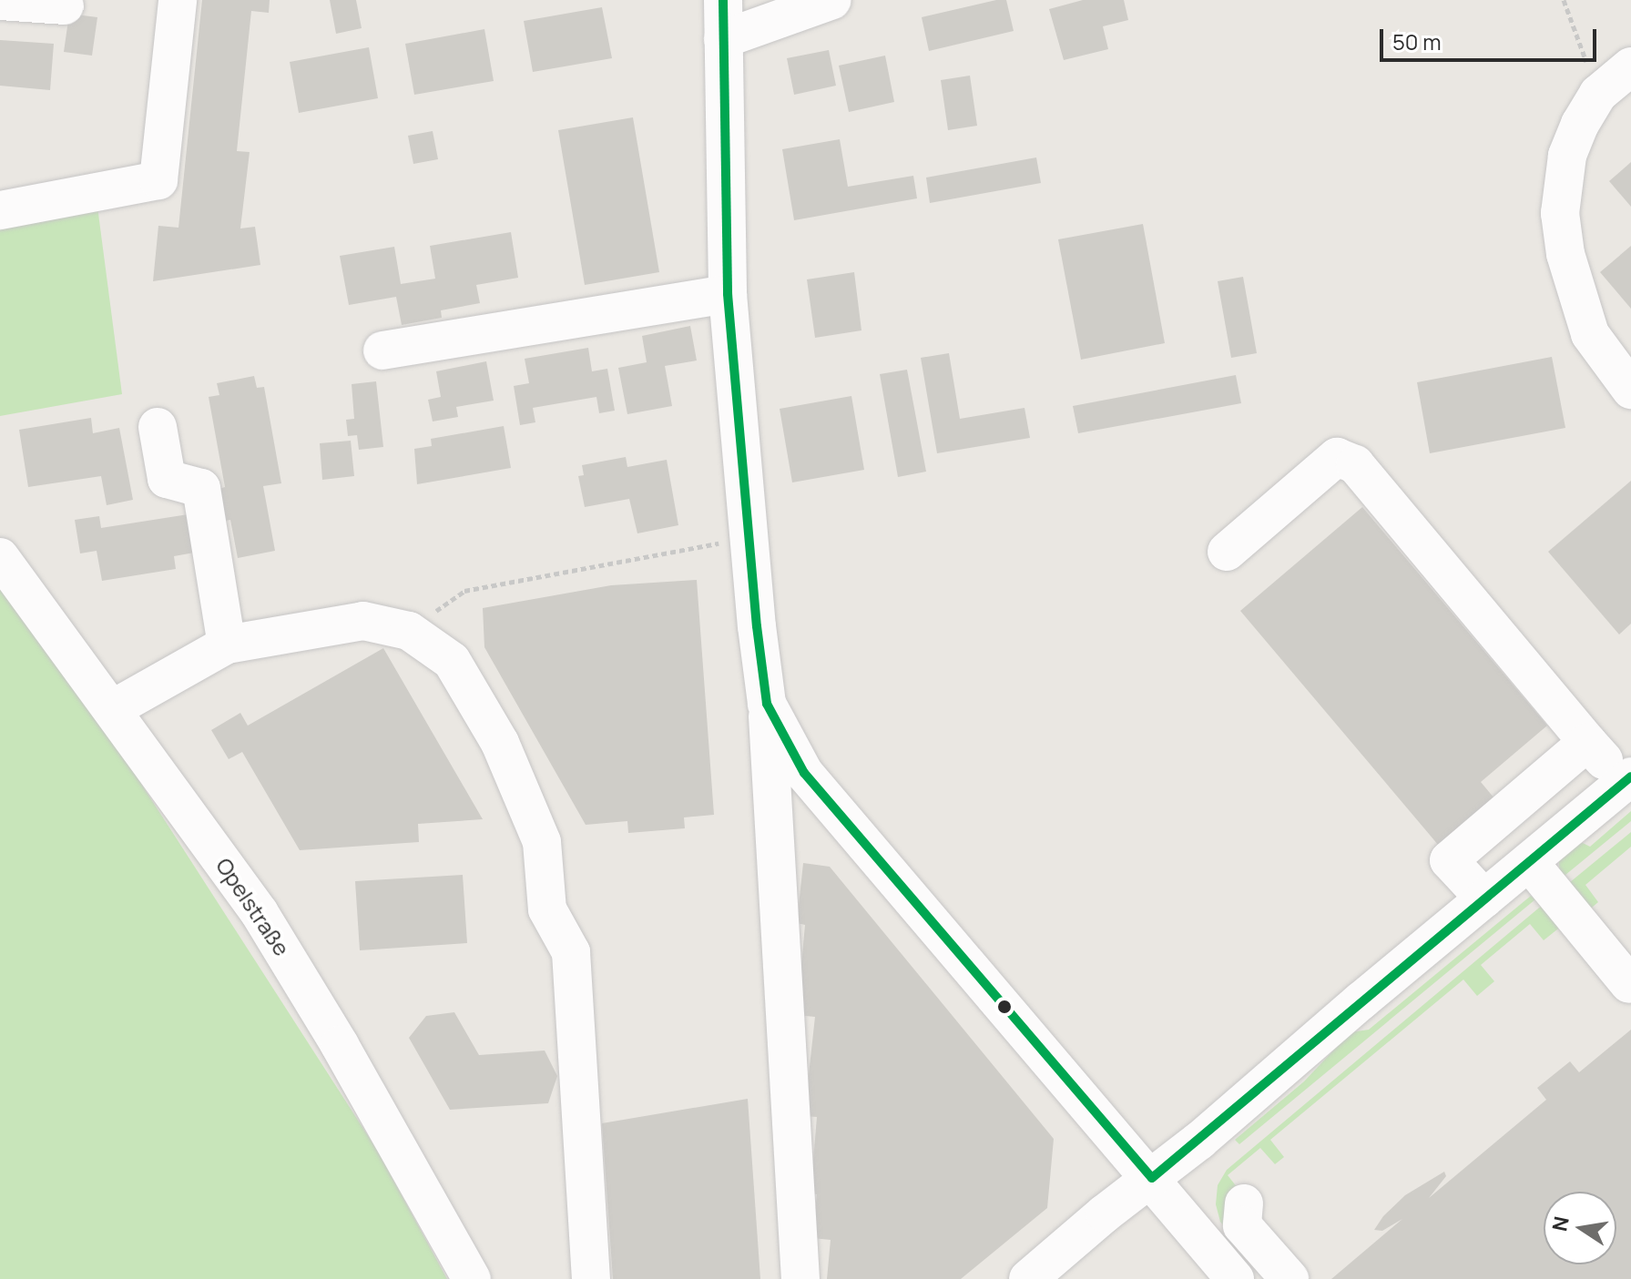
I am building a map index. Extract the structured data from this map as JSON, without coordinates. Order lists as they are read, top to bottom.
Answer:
{
  "streets": {
    "street": ["Opelstraße"]
  },
  "scale_bar": "50 m",
  "north": "left"
}
